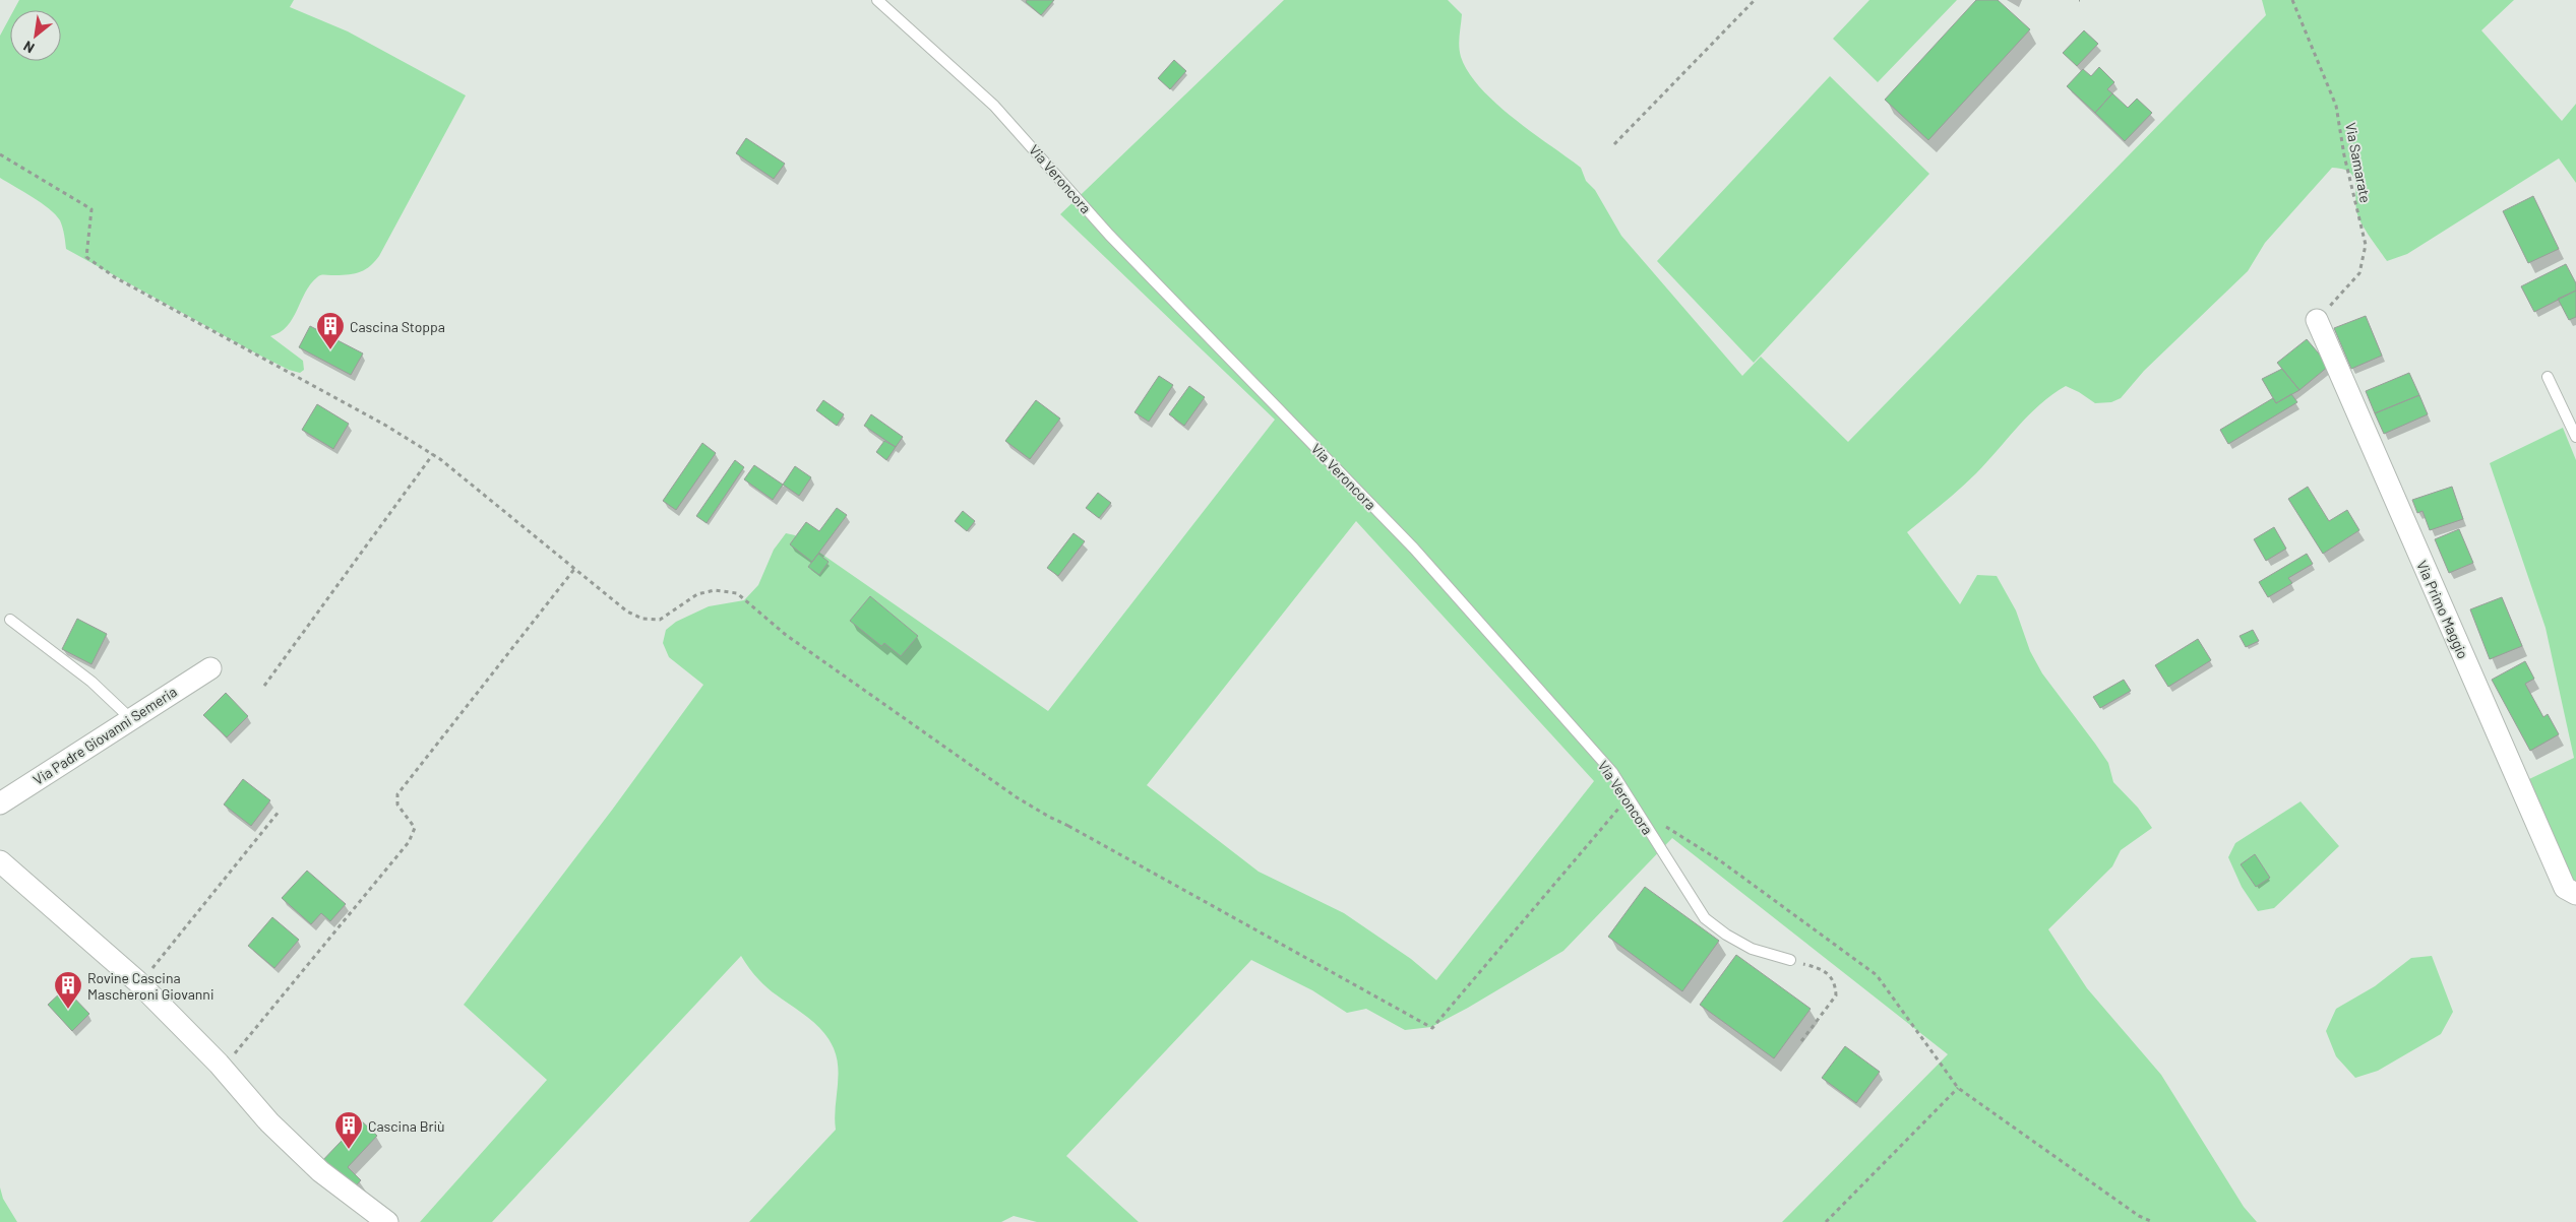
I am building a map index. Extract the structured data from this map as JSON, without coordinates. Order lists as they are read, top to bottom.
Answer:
{
  "streets": {
    "street": ["Via Primo Maggio", "Via Padre Giovanni Semeria"],
    "lane": ["Via Veroncora"],
    "path": ["Via Samarate"]
  },
  "crossings": [
    ["Via Samarate", "Via Primo Maggio"]
  ],
  "places": {
    "building": ["Cascina Stoppa", "Rovine Cascina Mascheroni Giovanni", "Cascina Briù"]
  },
  "north": "bottom left"
}
